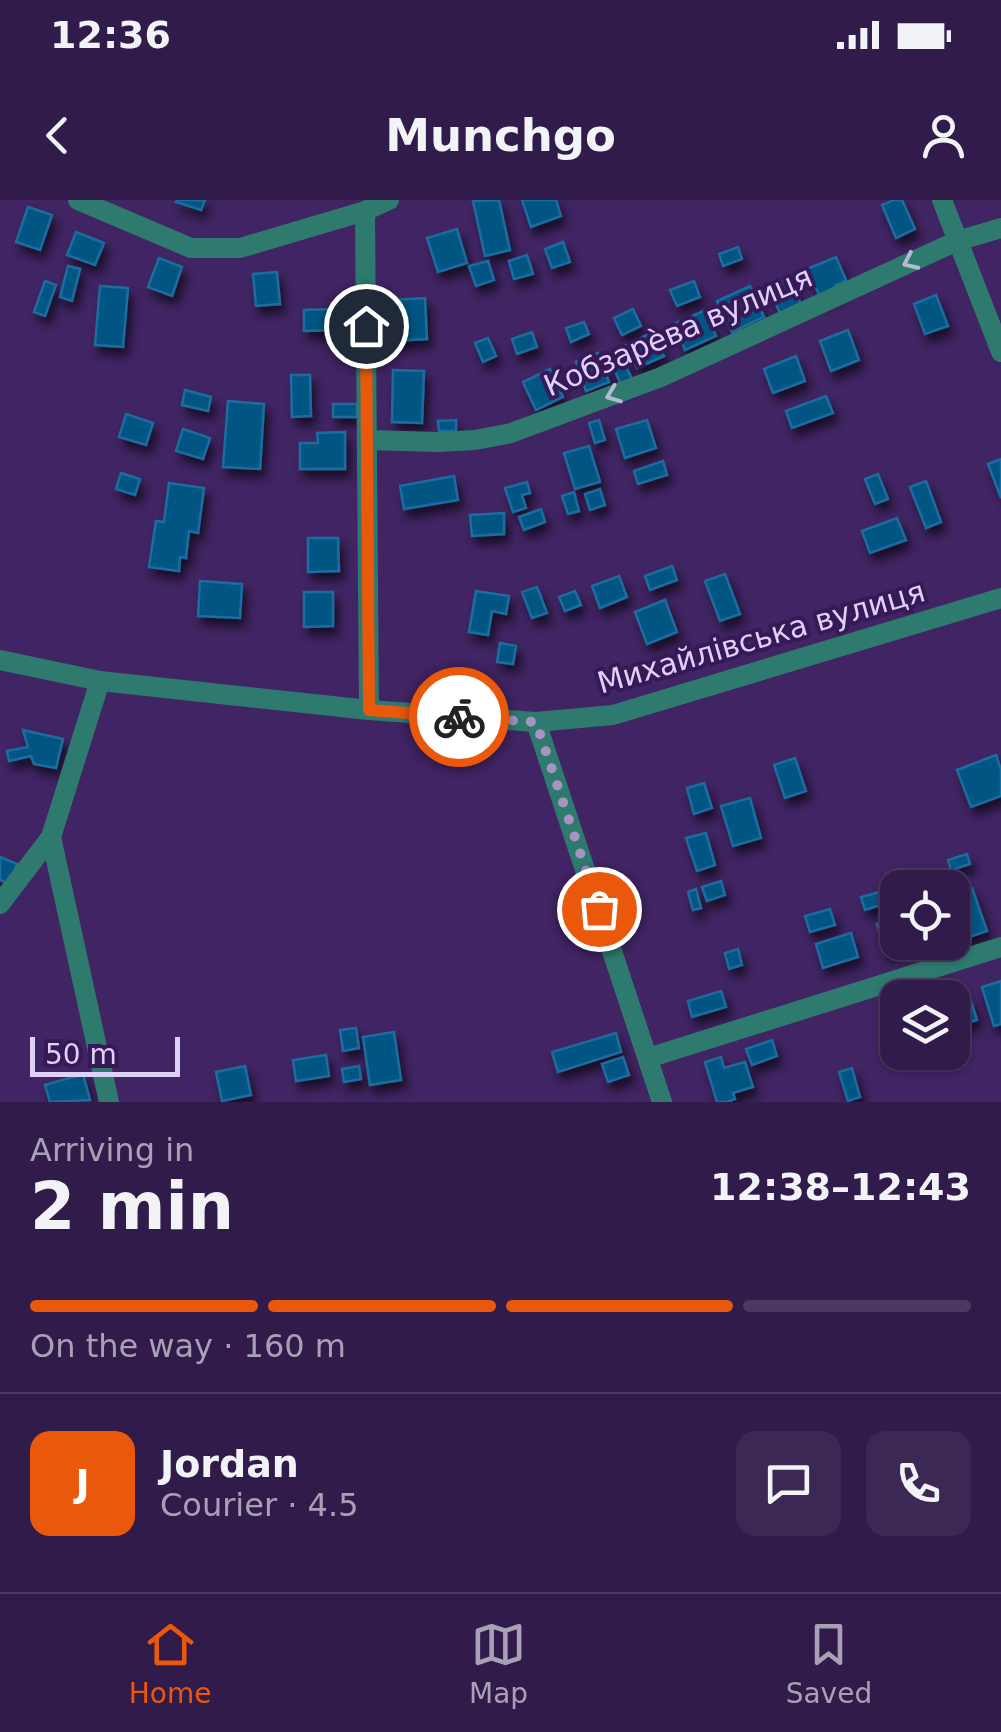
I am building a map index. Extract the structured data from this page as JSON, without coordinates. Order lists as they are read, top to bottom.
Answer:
{
  "streets": {
    "street": ["Кобзарèва вулиця", "Михайлівська вулиця"]
  },
  "one_way": ["Кобзарèва вулиця"],
  "scale_bar": "50 m",
  "page": {
    "status": "12:36",
    "header": "Munchgo",
    "scale": "50 m",
    "heading": ["2 min", "Arriving in", "12:38–12:43"],
    "panel": ["Jordan", "Courier · 4.5"],
    "bar": "On the way · 160 m",
    "round": "J",
    "tabs": ["Home", "Map", "Saved"]
  }
}
